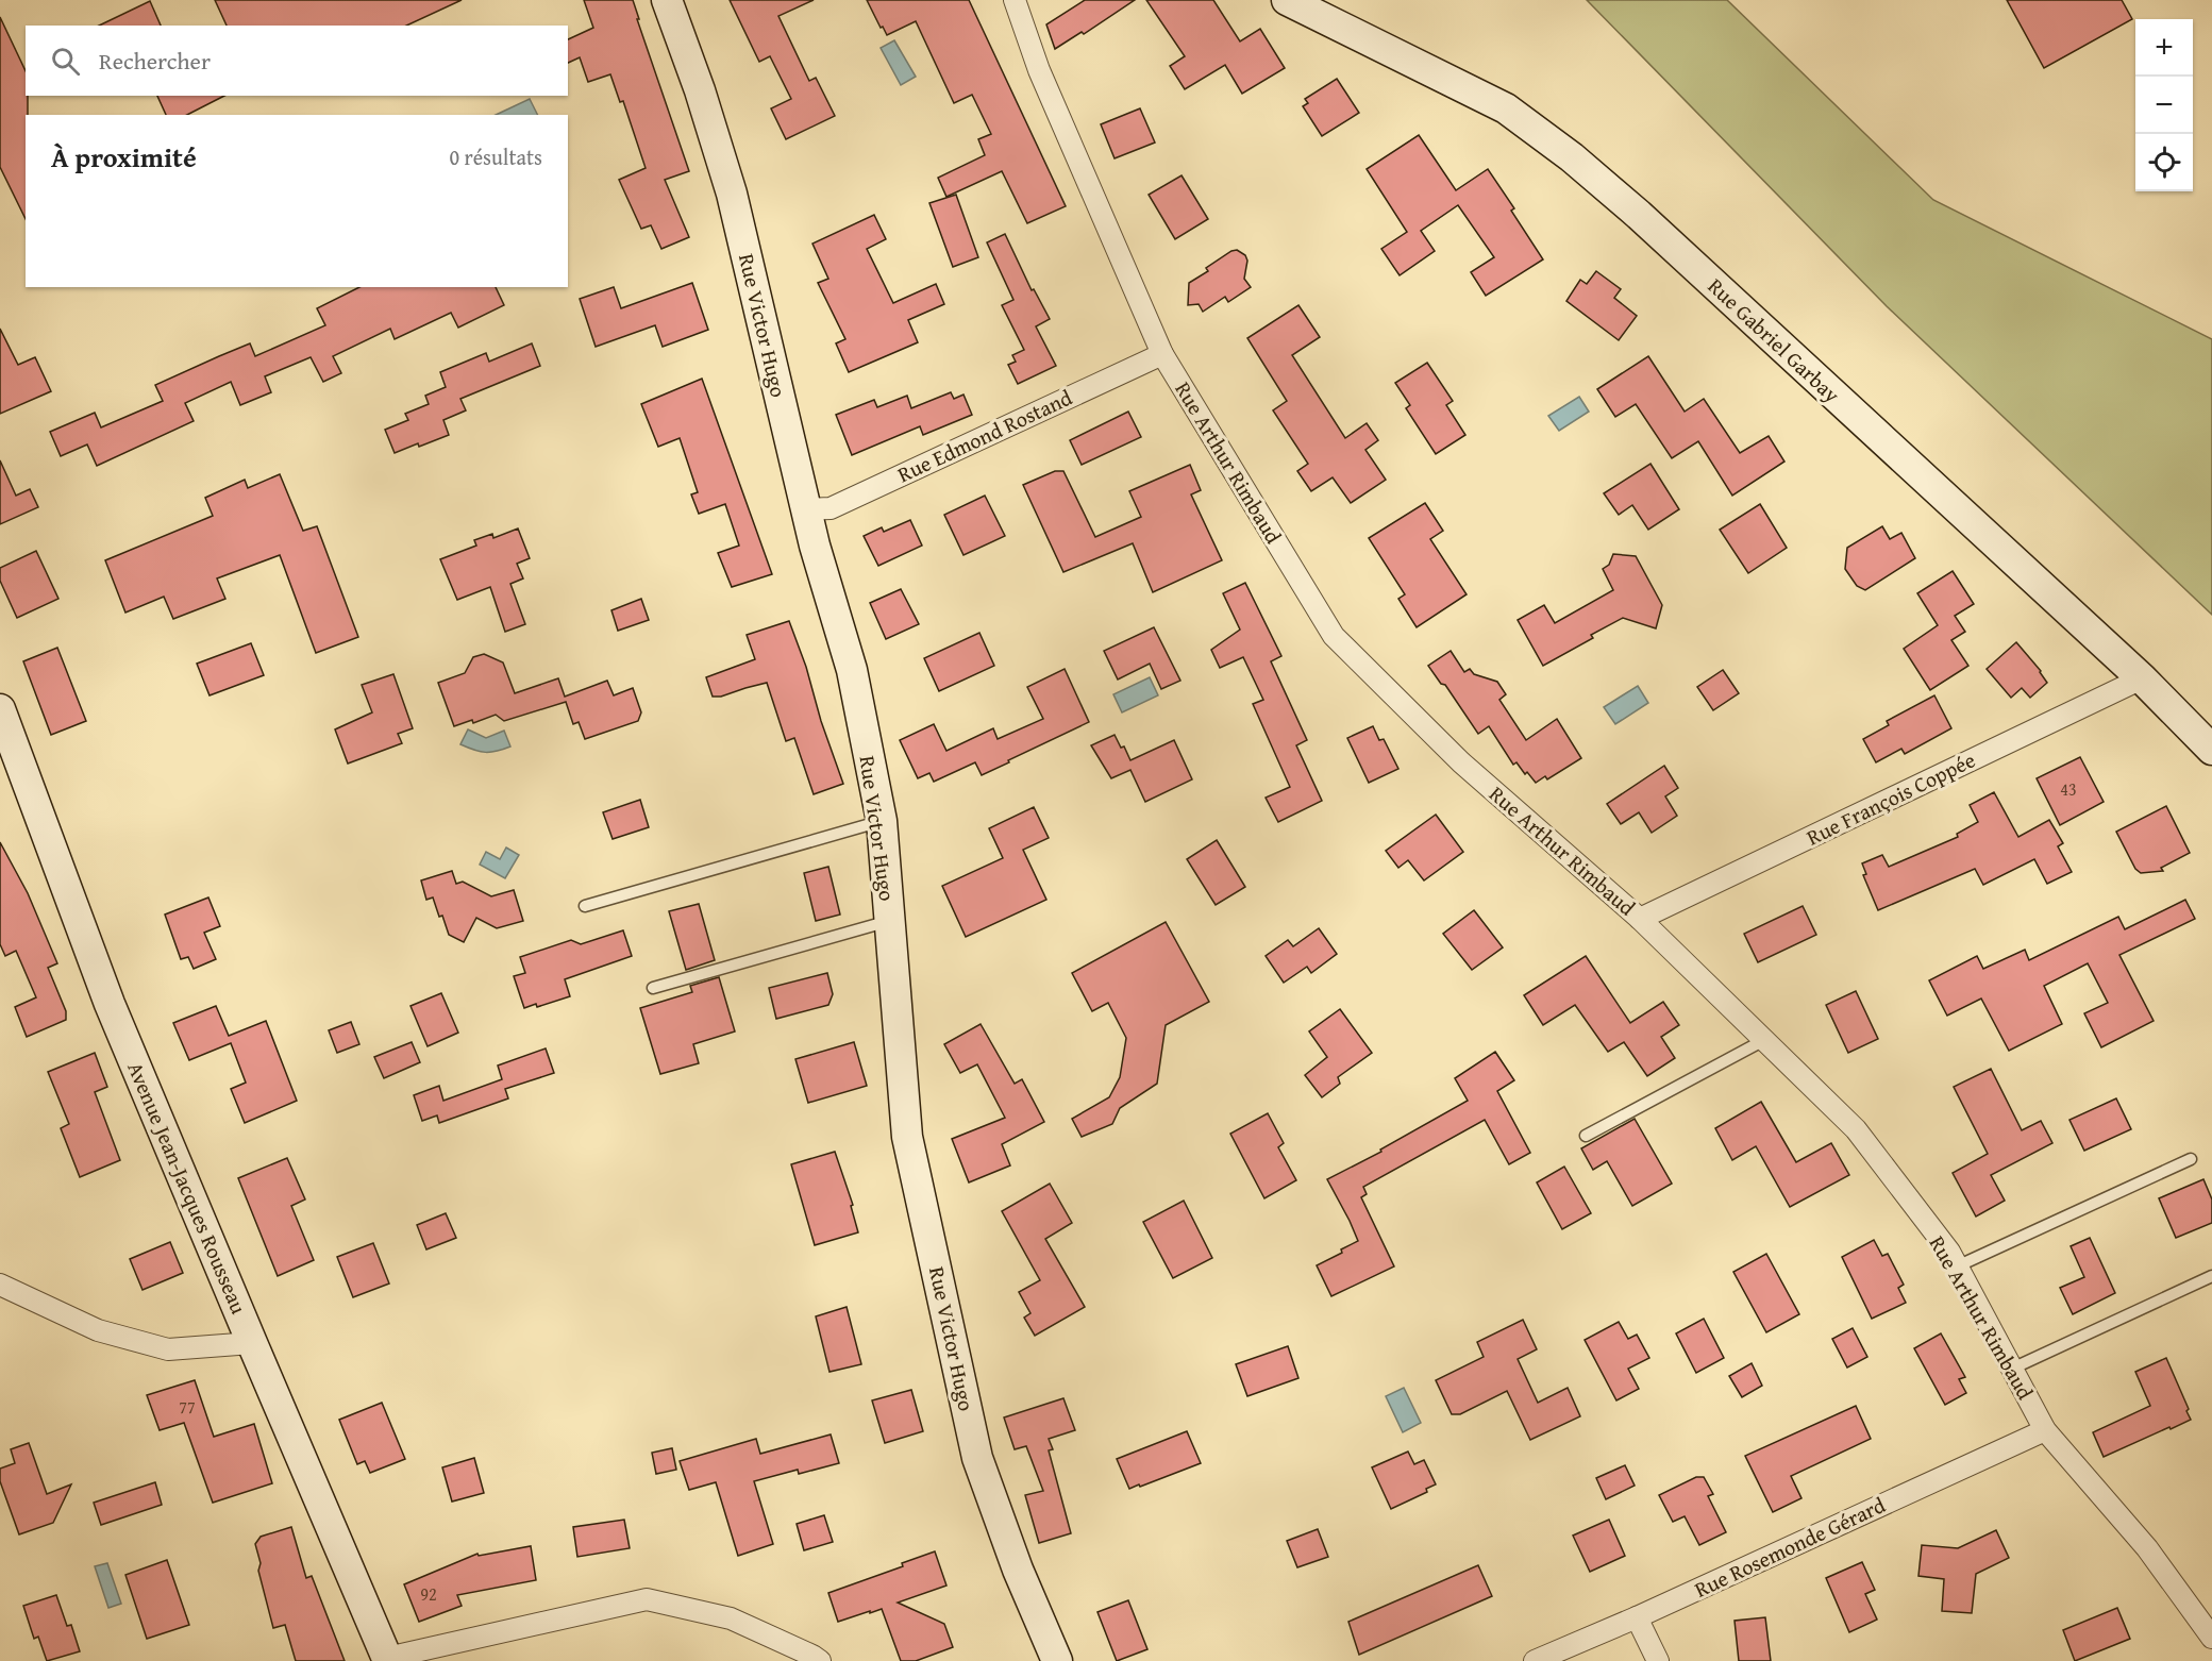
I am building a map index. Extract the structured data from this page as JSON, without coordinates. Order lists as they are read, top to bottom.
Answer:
{
  "streets": {
    "street": [
      "Rue Victor Hugo",
      "Rue Gabriel Garbay",
      "Rue Edmond Rostand",
      "Rue Arthur Rimbaud",
      "Rue François Coppée",
      "Avenue Jean-Jacques Rousseau",
      "Rue Rosemonde Gérard"
    ]
  },
  "crossings": [
    ["Rue Victor Hugo", "Rue Edmond Rostand"],
    ["Rue Gabriel Garbay", "Rue François Coppée"],
    ["Rue Edmond Rostand", "Rue Arthur Rimbaud"],
    ["Rue Arthur Rimbaud", "Rue François Coppée"],
    ["Rue Arthur Rimbaud", "Rue Rosemonde Gérard"]
  ],
  "house_numbers": ["43", "77", "92"],
  "page": {
    "map_buttons": ["+", "−"],
    "search": "Rechercher",
    "heading": ["À proximité", "0 résultats"]
  }
}
